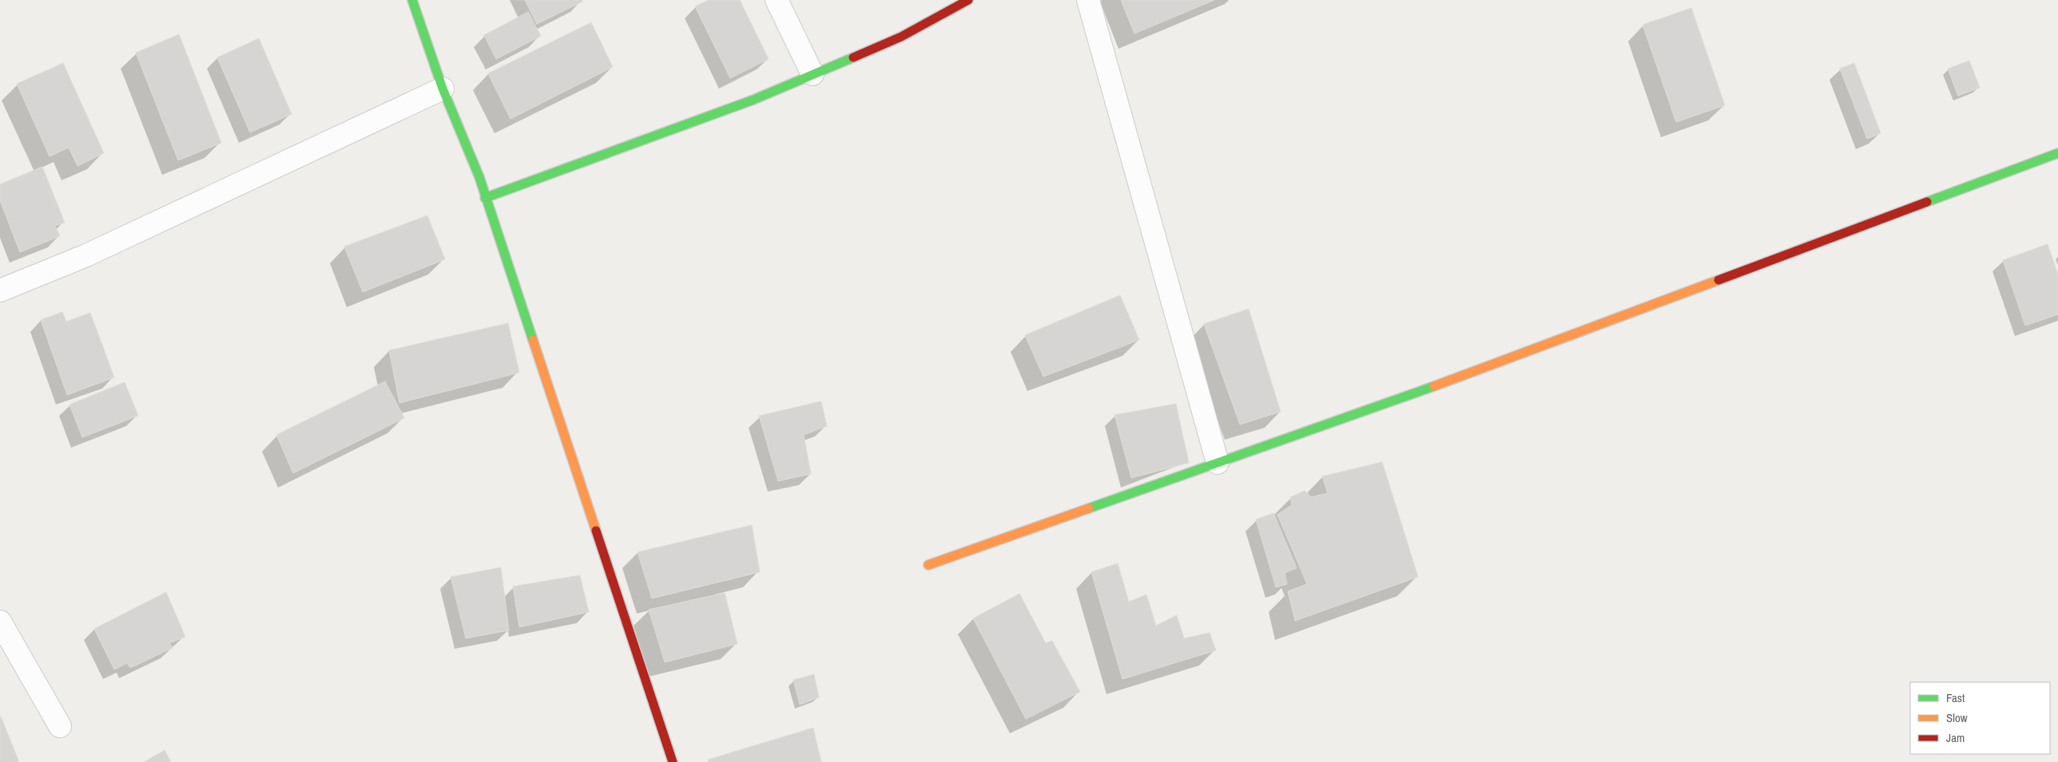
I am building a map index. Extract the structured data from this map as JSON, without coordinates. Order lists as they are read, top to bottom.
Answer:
{
  "legend": ["Fast", "Slow", "Jam"]
}
